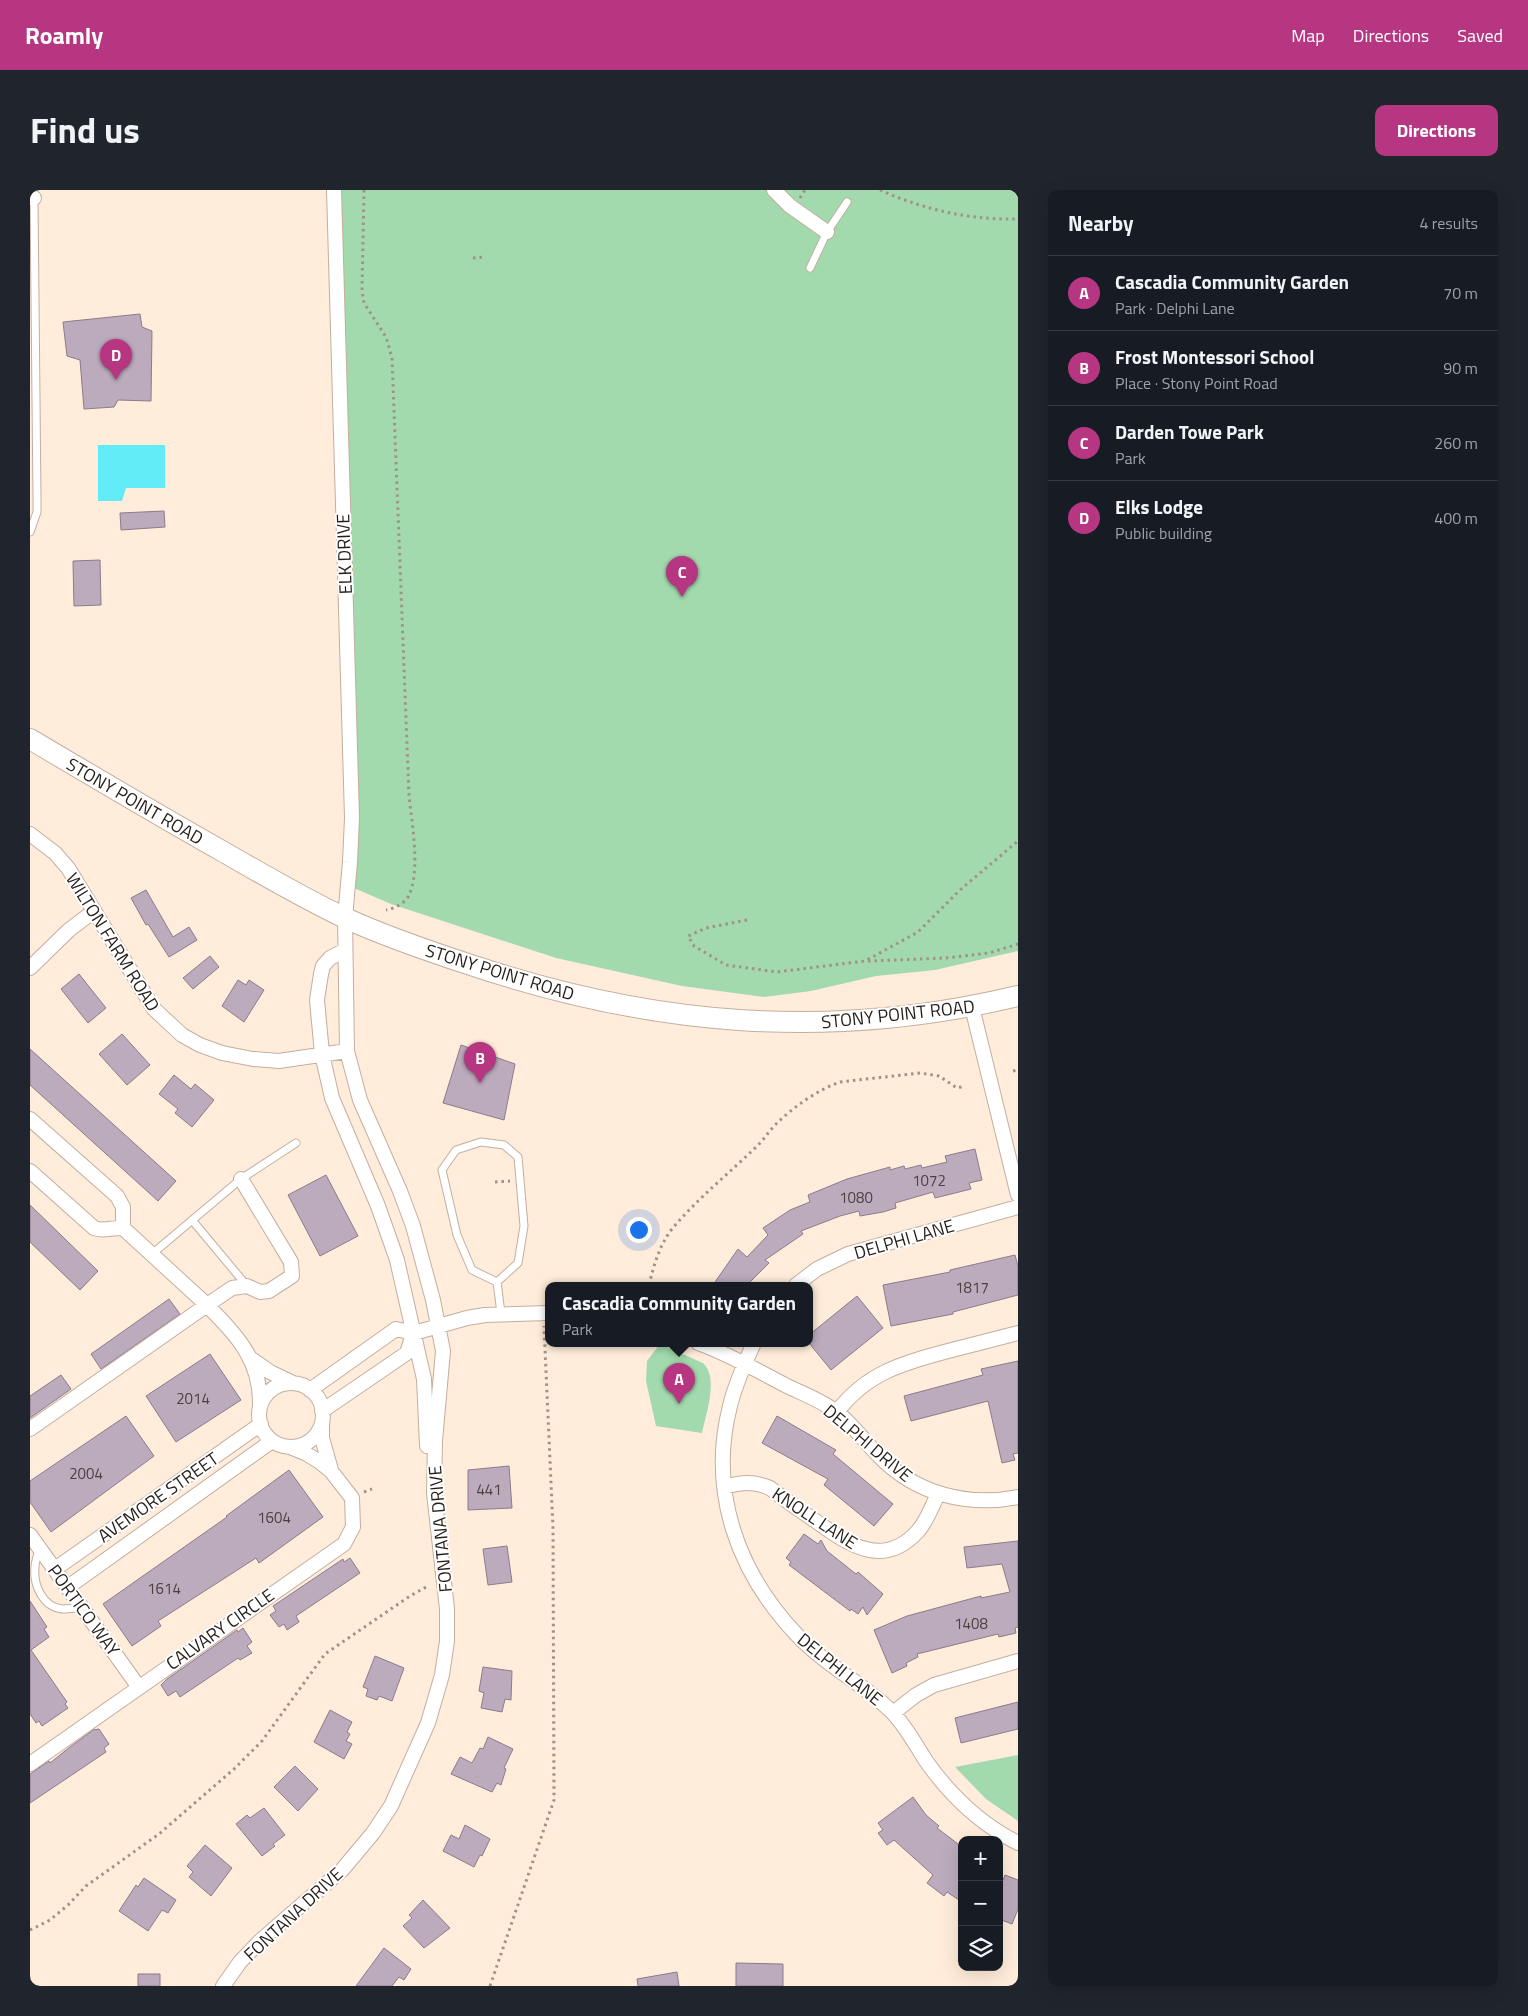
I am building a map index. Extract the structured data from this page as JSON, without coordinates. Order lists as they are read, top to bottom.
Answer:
{
  "streets": {
    "main road": ["STONY POINT ROAD"],
    "street": [
      "ELK DRIVE",
      "WILTON FARM ROAD",
      "DELPHI LANE",
      "DELPHI DRIVE",
      "AVEMORE STREET",
      "KNOLL LANE",
      "FONTANA DRIVE",
      "PORTICO WAY",
      "CALVARY CIRCLE"
    ]
  },
  "crossings": [
    ["ELK DRIVE", "STONY POINT ROAD"],
    ["ELK DRIVE", "FONTANA DRIVE"],
    ["WILTON FARM ROAD", "FONTANA DRIVE"],
    ["DELPHI LANE", "DELPHI DRIVE"],
    ["DELPHI LANE", "KNOLL LANE"],
    ["DELPHI DRIVE", "KNOLL LANE"],
    ["AVEMORE STREET", "PORTICO WAY"],
    ["AVEMORE STREET", "CALVARY CIRCLE"],
    ["PORTICO WAY", "CALVARY CIRCLE"]
  ],
  "house_numbers": [
    "1072",
    "1080",
    "1817",
    "2014",
    "2004",
    "441",
    "1604",
    "1614",
    "1408"
  ],
  "page": {
    "header": "Roamly",
    "nav": ["Map", "Directions", "Saved"],
    "title": "Find us",
    "buttons": "Directions",
    "heading": ["Nearby", "4 results"],
    "list": [
      {
        "mark": "A",
        "name": "Cascadia Community Garden",
        "note": "Park · Delphi Lane",
        "value": "70 m"
      },
      {
        "mark": "B",
        "name": "Frost Montessori School",
        "note": "Place · Stony Point Road",
        "value": "90 m"
      },
      {
        "mark": "C",
        "name": "Darden Towe Park",
        "note": "Park",
        "value": "260 m"
      },
      {
        "mark": "D",
        "name": "Elks Lodge",
        "note": "Public building",
        "value": "400 m"
      }
    ],
    "pins": [
      "D",
      "C",
      "B",
      "A"
    ],
    "popup": ["Cascadia Community Garden", "Park"],
    "map_buttons": ["+", "−"]
  }
}
